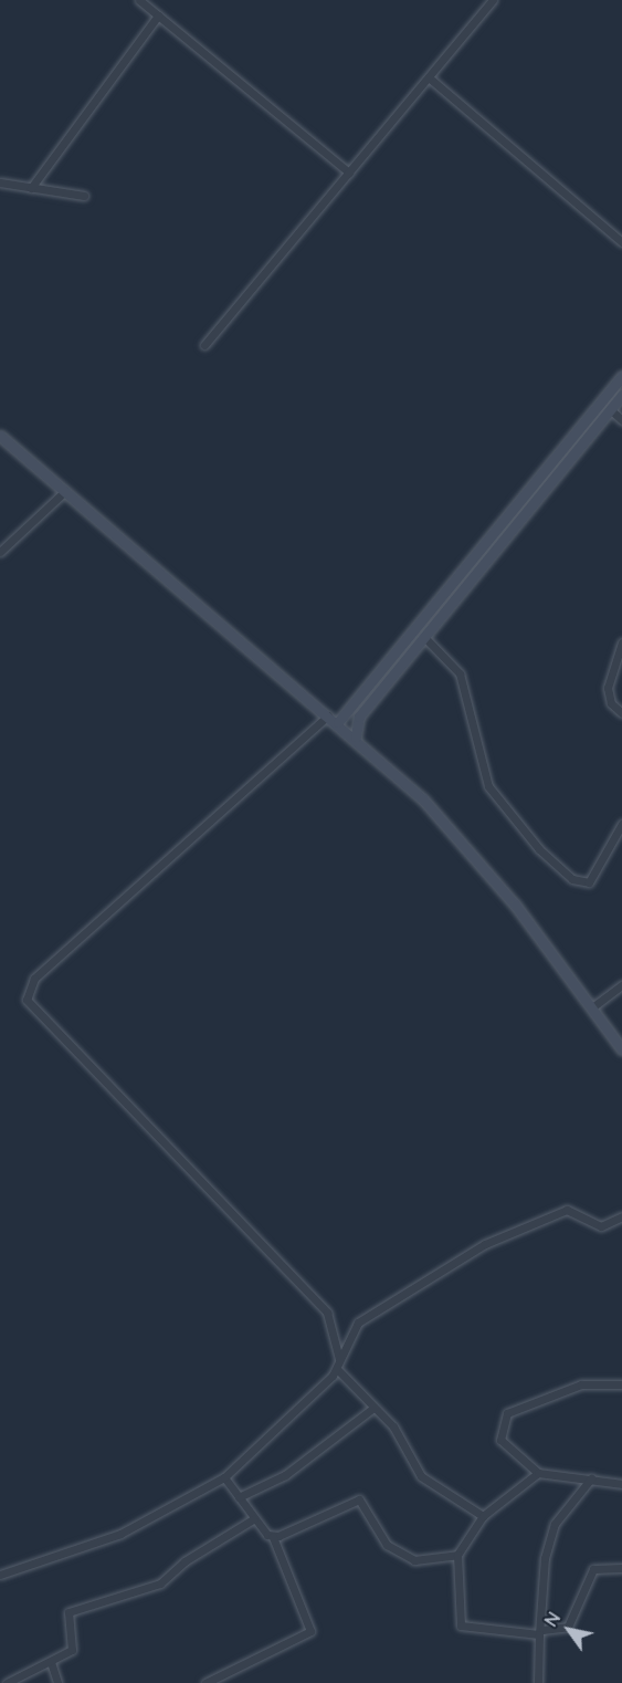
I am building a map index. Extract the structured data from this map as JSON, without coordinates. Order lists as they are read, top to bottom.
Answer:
{
  "north": "top left"
}
